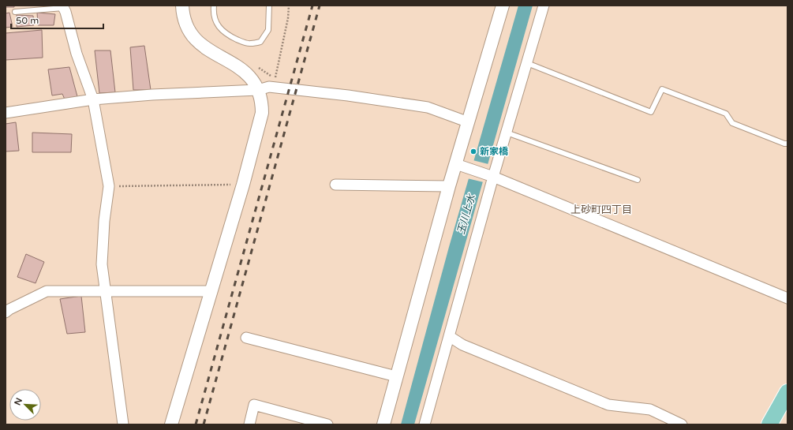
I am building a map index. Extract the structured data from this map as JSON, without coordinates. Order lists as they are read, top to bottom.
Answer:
{
  "districts": ["上砂町四丁目"],
  "water": ["玉川上水"],
  "places": ["新家橋"],
  "scale_bar": "50 m",
  "north": "top left"
}
